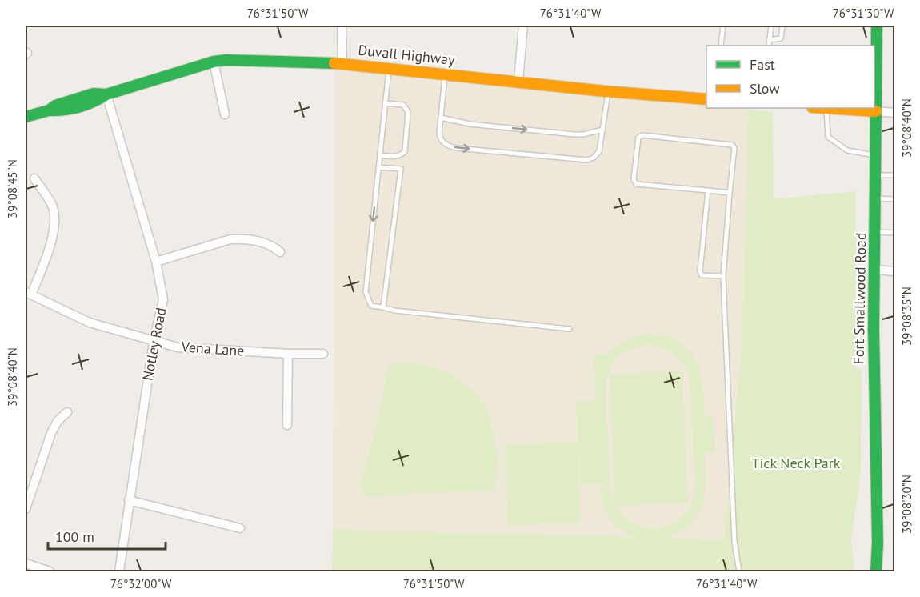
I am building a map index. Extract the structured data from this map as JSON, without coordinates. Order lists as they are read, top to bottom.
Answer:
{
  "streets": {
    "street": [
      "Duvall Highway",
      "Fort Smallwood Road",
      "Notley Road",
      "Vena Lane"
    ]
  },
  "crossings": [
    ["Duvall Highway", "Notley Road"],
    ["Notley Road", "Vena Lane"]
  ],
  "parks": ["Tick Neck Park"],
  "legend": ["Fast", "Slow"],
  "scale_bar": "100 m",
  "coordinates": [
    "76°31'50\"W",
    "76°31'40\"W",
    "76°31'30\"W",
    "39°08'40\"N",
    "39°08'45\"N",
    "39°08'35\"N",
    "39°08'30\"N",
    "76°32'00\"W"
  ]
}
